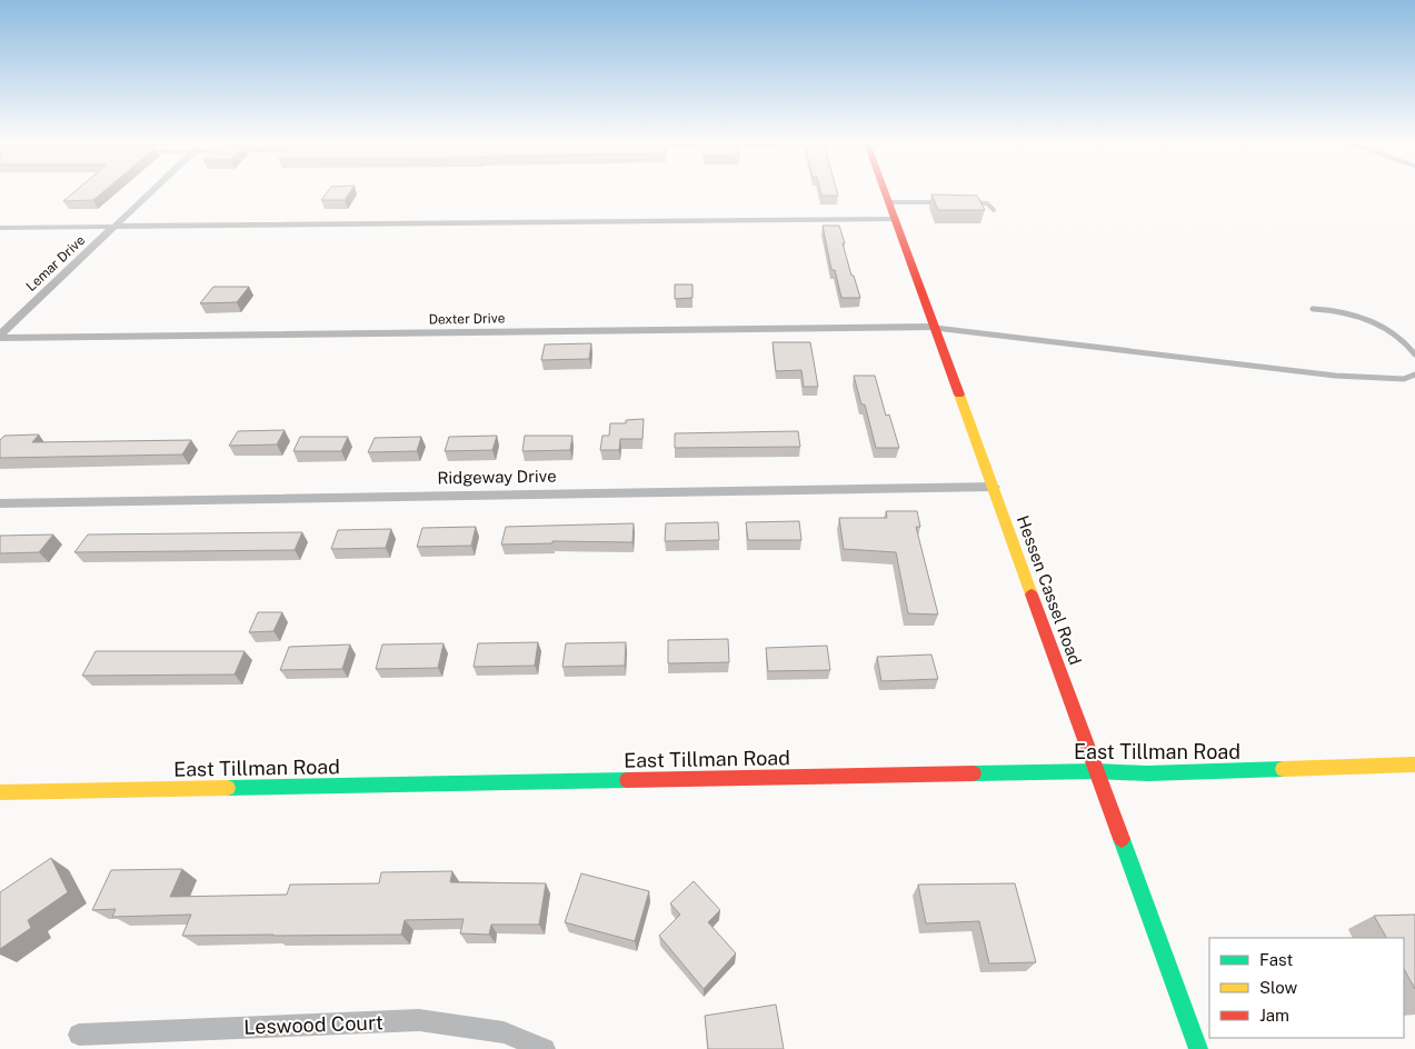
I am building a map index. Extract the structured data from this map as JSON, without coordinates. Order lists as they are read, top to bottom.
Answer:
{
  "streets": {
    "main road": ["Hessen Cassel Road", "East Tillman Road"],
    "street": [
      "Lemar Drive",
      "Dexter Drive",
      "Ridgeway Drive",
      "Leswood Court"
    ]
  },
  "crossings": [
    ["Lemar Drive", "Dexter Drive"],
    ["Dexter Drive", "Hessen Cassel Road"],
    ["Ridgeway Drive", "Hessen Cassel Road"],
    ["Hessen Cassel Road", "East Tillman Road"]
  ],
  "legend": ["Fast", "Slow", "Jam"]
}
